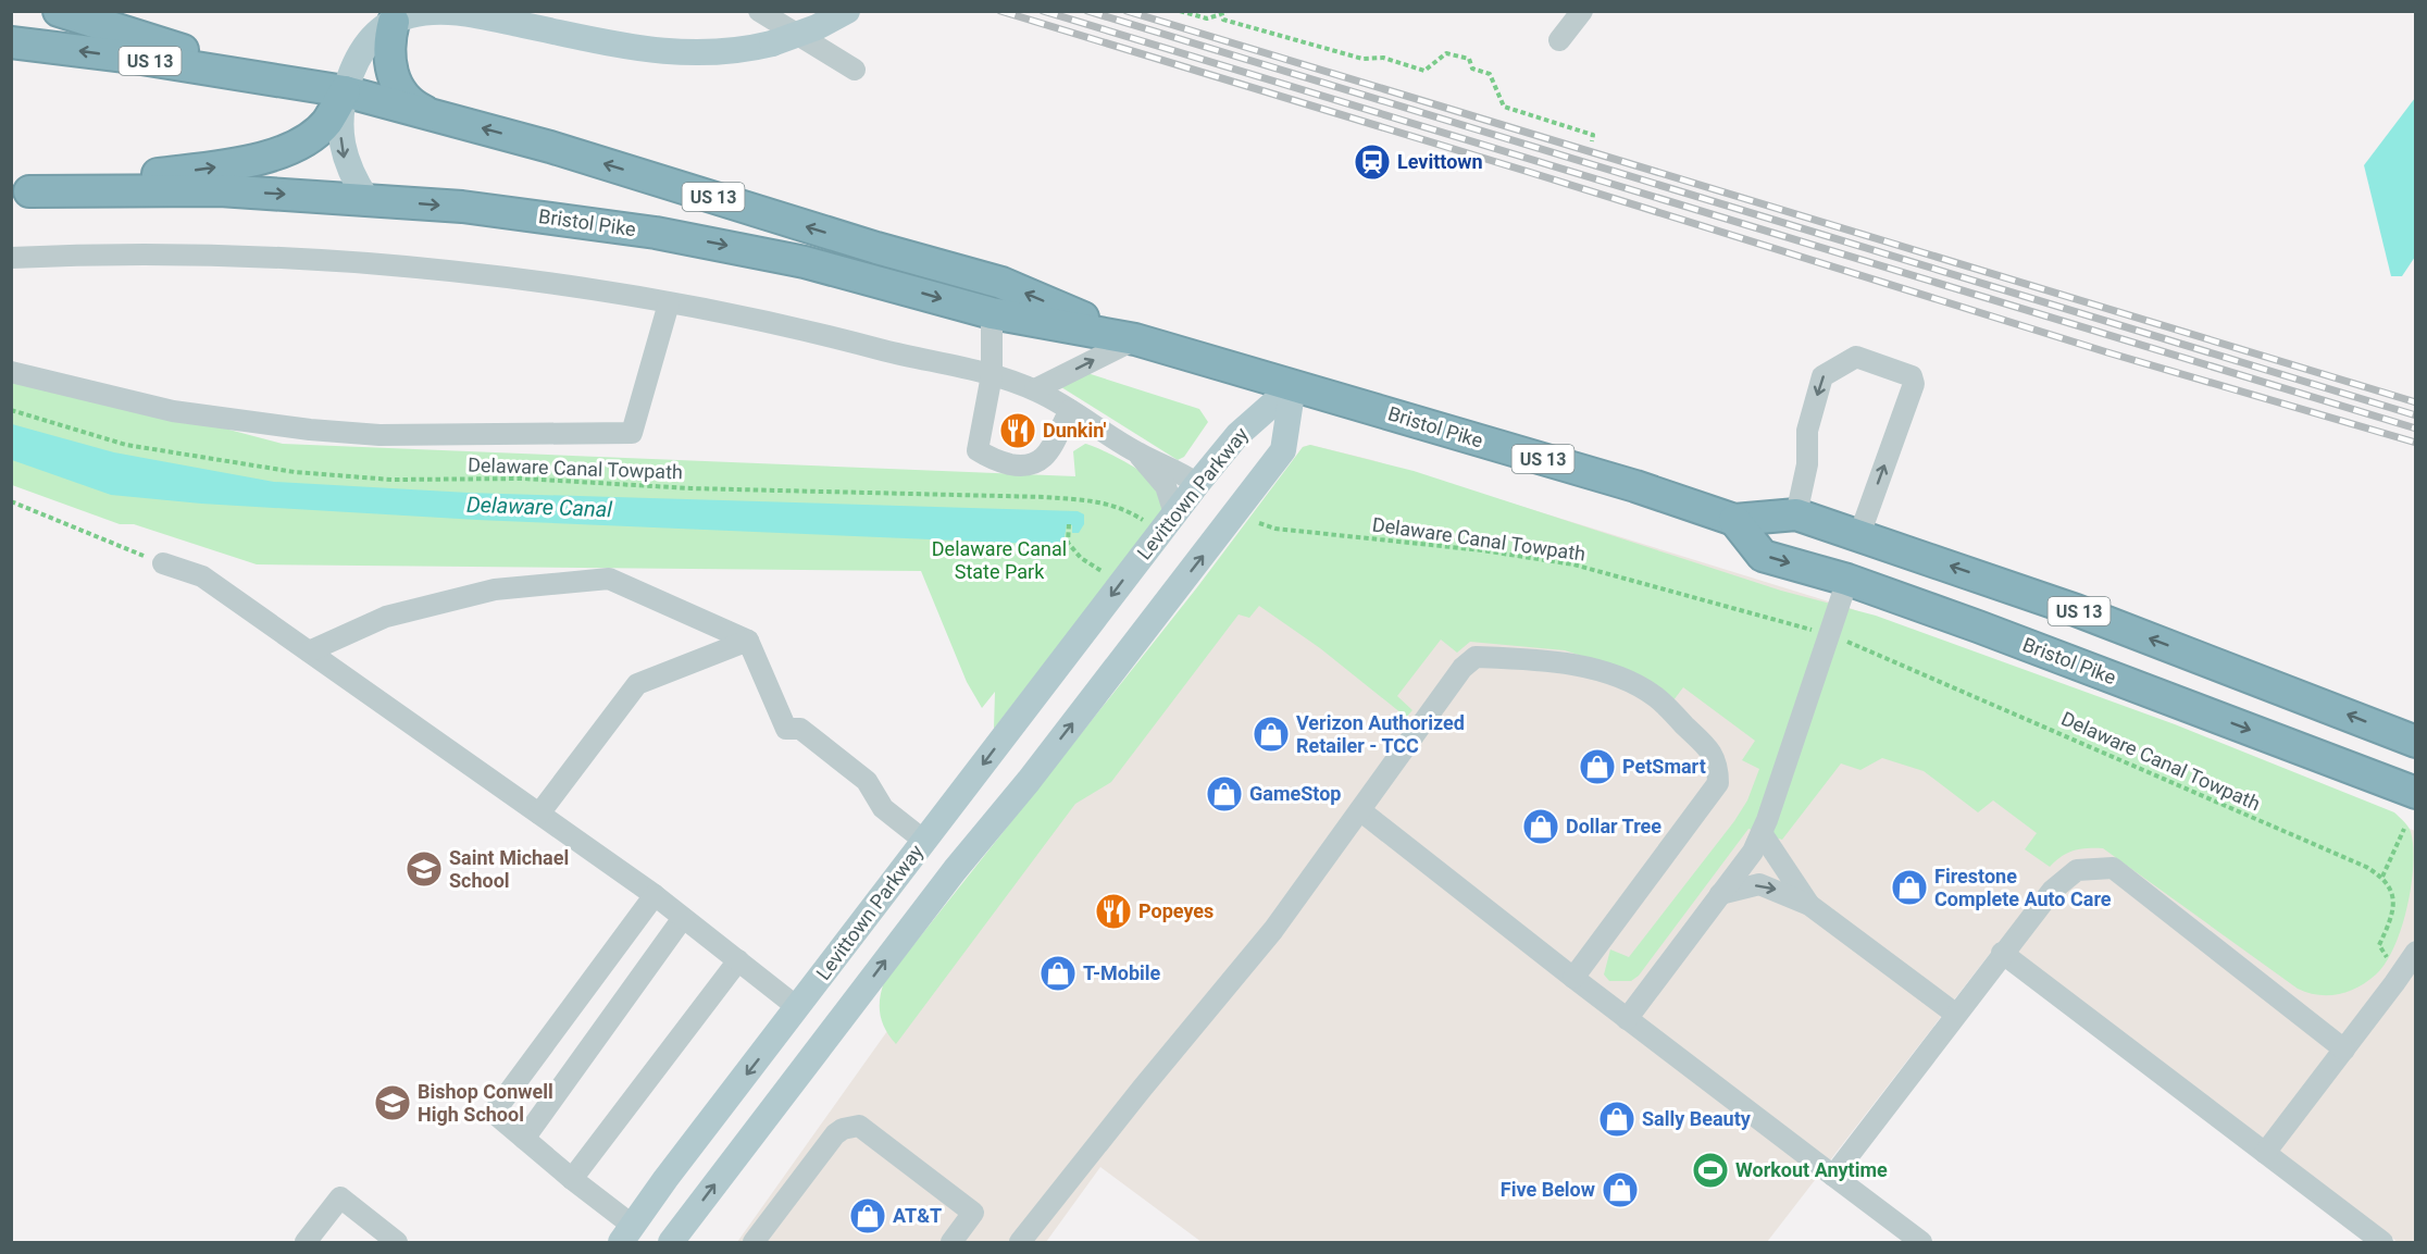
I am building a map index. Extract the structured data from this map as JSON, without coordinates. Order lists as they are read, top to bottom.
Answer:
{
  "streets": {
    "highway": ["US 13", "Bristol Pike"],
    "main road": ["Levittown Parkway"],
    "path": ["Delaware Canal Towpath"]
  },
  "crossings": [
    ["US 13", "Bristol Pike"],
    ["Bristol Pike", "Levittown Parkway"]
  ],
  "water": ["Delaware Canal"],
  "parks": ["Delaware Canal State Park"],
  "places": {
    "station": ["Levittown"],
    "restaurant": ["Dunkin'", "Popeyes"],
    "shop": [
      "Verizon Authorized Retailer - TCC",
      "PetSmart",
      "GameStop",
      "Dollar Tree",
      "Firestone Complete Auto Care",
      "T-Mobile",
      "Sally Beauty",
      "Five Below",
      "AT&T"
    ],
    "school or university": ["Saint Michael School", "Bishop Conwell High School"],
    "sports": ["Workout Anytime"]
  }
}
